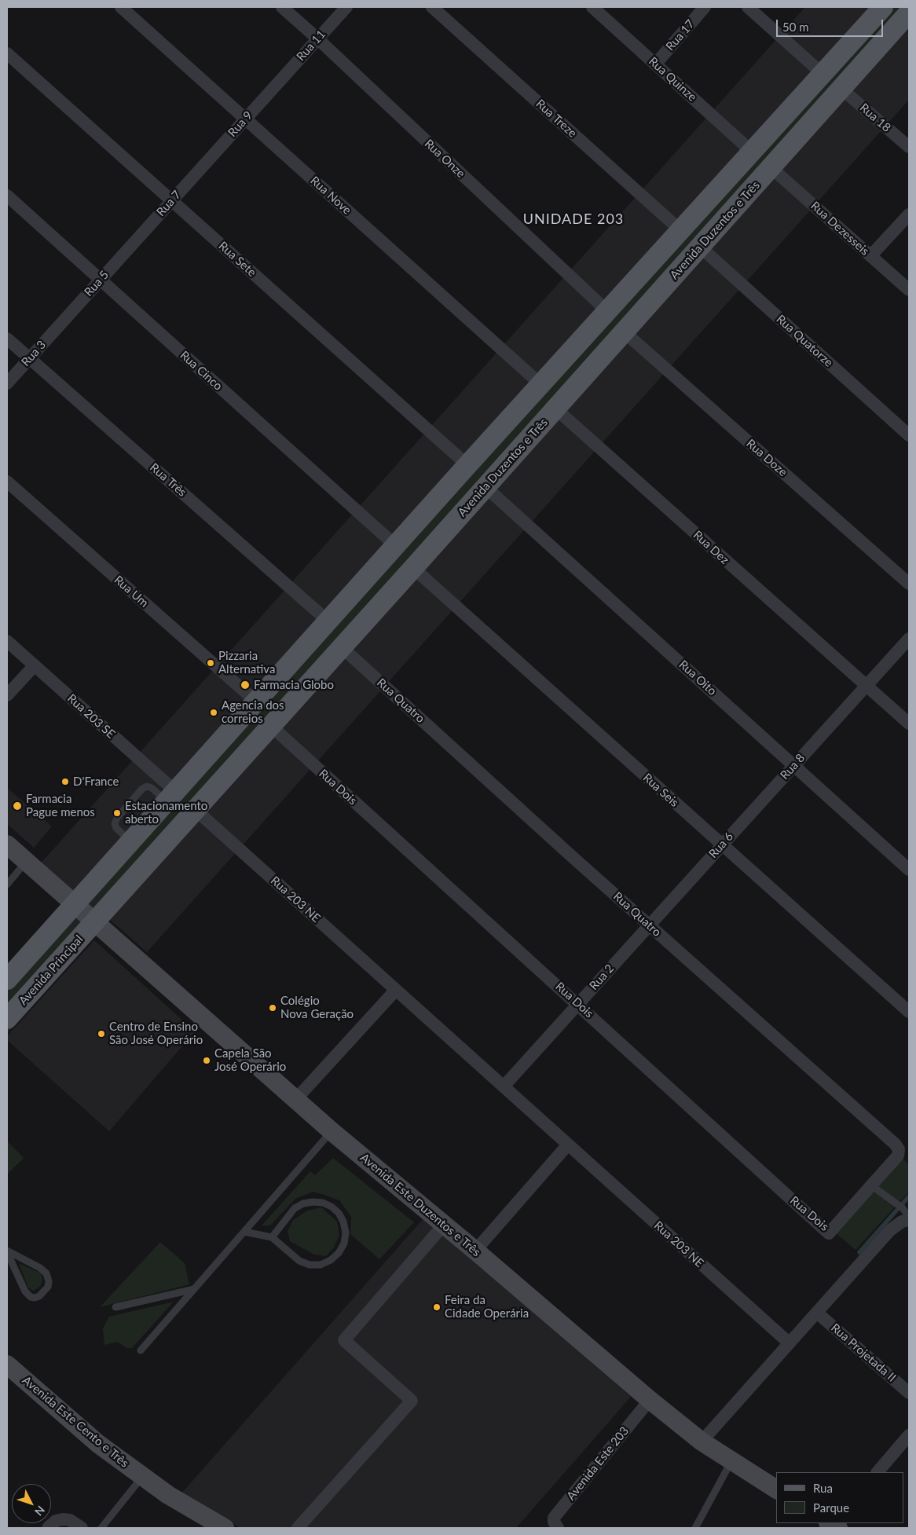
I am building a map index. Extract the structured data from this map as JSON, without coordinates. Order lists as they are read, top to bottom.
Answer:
{
  "streets": {
    "main road": [
      "Avenida Duzentos e Três",
      "Avenida Principal",
      "Avenida Este Duzentos e Três",
      "Avenida Este Cento e Três"
    ],
    "street": [
      "Rua 17",
      "Rua 11",
      "Rua Quinze",
      "Rua 18",
      "Rua Treze",
      "Rua 9",
      "Rua Onze",
      "Rua Nove",
      "Rua 7",
      "Rua Dezesseis",
      "Rua Sete",
      "Rua 5",
      "Rua Quatorze",
      "Rua 3",
      "Rua Cinco",
      "Rua Doze",
      "Rua Três",
      "Rua Dez",
      "Rua Um",
      "Rua Oito",
      "Rua Quatro",
      "Rua 203 SE",
      "Rua 8",
      "Rua Dois",
      "Rua Seis",
      "Rua 6",
      "Rua 203 NE",
      "Rua 2",
      "Rua Projetada II",
      "Avenida Este 203"
    ]
  },
  "crossings": [
    ["Rua 17", "Rua Quinze"],
    ["Rua 11", "Rua 9"],
    ["Rua 11", "Rua Onze"],
    ["Rua 18", "Avenida Duzentos e Três"],
    ["Rua 9", "Rua Nove"],
    ["Rua 9", "Rua 7"],
    ["Rua 7", "Rua Sete"],
    ["Rua 7", "Rua 5"],
    ["Rua Dezesseis", "Avenida Duzentos e Três"],
    ["Avenida Duzentos e Três", "Rua Quatorze"],
    ["Avenida Duzentos e Três", "Rua Doze"],
    ["Avenida Duzentos e Três", "Rua Dez"],
    ["Avenida Duzentos e Três", "Rua Oito"],
    ["Avenida Duzentos e Três", "Rua Quatro"],
    ["Avenida Duzentos e Três", "Rua Dois"],
    ["Avenida Duzentos e Três", "Rua Seis"],
    ["Avenida Duzentos e Três", "Rua 203 NE"],
    ["Avenida Duzentos e Três", "Avenida Principal"],
    ["Avenida Duzentos e Três", "Avenida Este Duzentos e Três"],
    ["Rua 5", "Rua 3"],
    ["Rua 5", "Rua Cinco"],
    ["Rua 3", "Rua Três"],
    ["Rua Dez", "Rua 8"],
    ["Rua Oito", "Rua 8"],
    ["Rua Quatro", "Rua Dois"],
    ["Rua Quatro", "Rua 6"],
    ["Rua Quatro", "Rua 2"],
    ["Rua 8", "Rua 6"],
    ["Rua Dois", "Rua 2"],
    ["Rua Seis", "Rua 6"],
    ["Rua 6", "Rua 2"],
    ["Rua 203 NE", "Rua 2"],
    ["Avenida Principal", "Avenida Este Duzentos e Três"],
    ["Avenida Este Duzentos e Três", "Avenida Este 203"]
  ],
  "districts": ["UNIDADE 203"],
  "places": [
    "Pizzaria Alternativa",
    "Farmacia Globo",
    "Agencia dos correios",
    "D'France",
    "Farmacia Pague menos",
    "Estacionamento aberto",
    "Colégio Nova Geração",
    "Centro de Ensino São José Operário",
    "Capela São José Operário",
    "Feira da Cidade Operária"
  ],
  "legend": ["Rua", "Parque"],
  "scale_bar": "50 m",
  "north": "bottom right"
}
